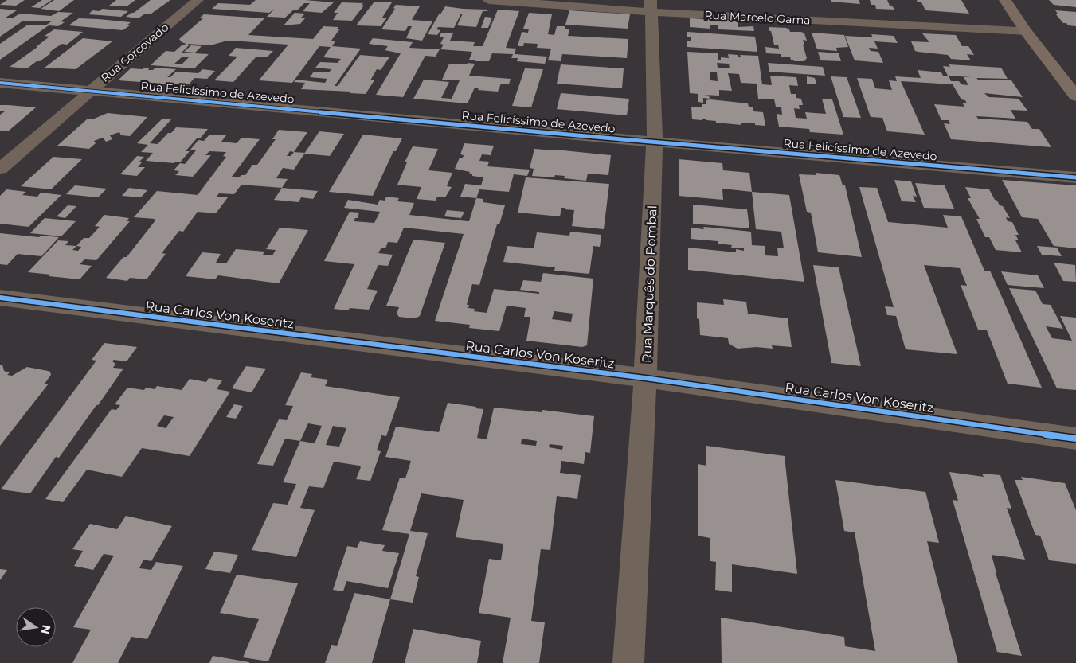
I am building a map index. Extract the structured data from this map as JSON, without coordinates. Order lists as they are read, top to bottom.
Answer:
{
  "streets": {
    "street": [
      "Rua Marcelo Gama",
      "Rua Corcovado",
      "Rua Felicíssimo de Azevedo",
      "Rua Marquês do Pombal",
      "Rua Carlos Von Koseritz"
    ]
  },
  "crossings": [
    ["Rua Marcelo Gama", "Rua Marquês do Pombal"],
    ["Rua Corcovado", "Rua Felicíssimo de Azevedo"],
    ["Rua Felicíssimo de Azevedo", "Rua Marquês do Pombal"],
    ["Rua Marquês do Pombal", "Rua Carlos Von Koseritz"]
  ],
  "north": "right"
}
